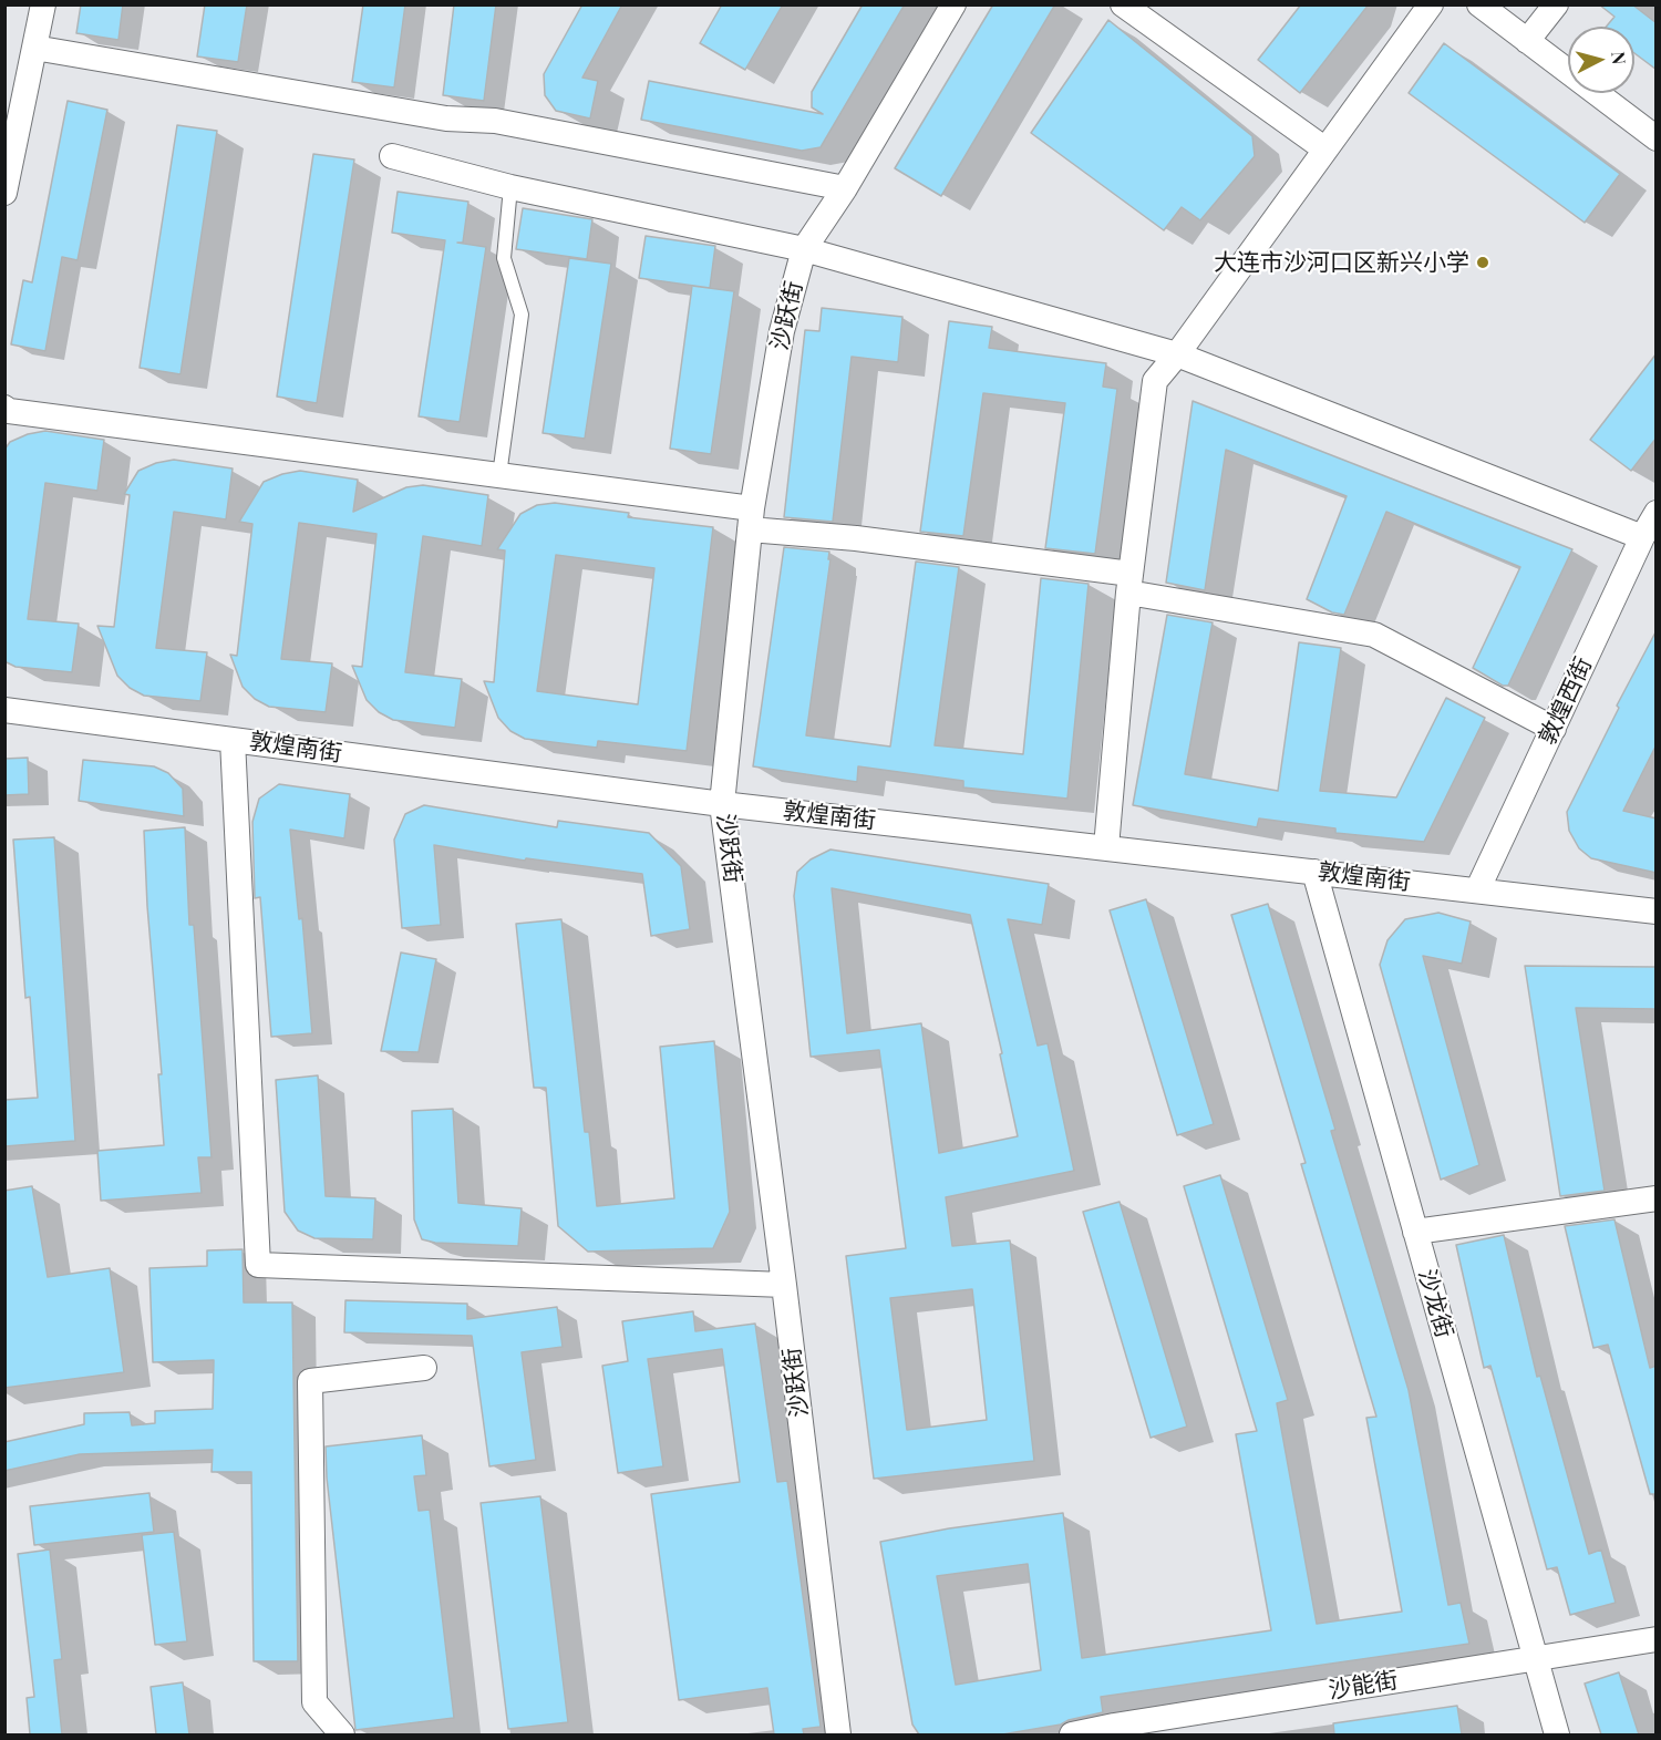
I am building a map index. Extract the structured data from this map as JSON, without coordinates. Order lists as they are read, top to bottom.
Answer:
{
  "streets": {
    "street": [
      "沙跃街",
      "敦煌西街",
      "敦煌南街",
      "沙龙街",
      "沙能街"
    ]
  },
  "crossings": [
    ["沙跃街", "敦煌南街"],
    ["敦煌西街", "敦煌南街"],
    ["敦煌南街", "沙龙街"],
    ["沙龙街", "沙能街"]
  ],
  "places": ["大连市沙河口区新兴小学"],
  "north": "right"
}
